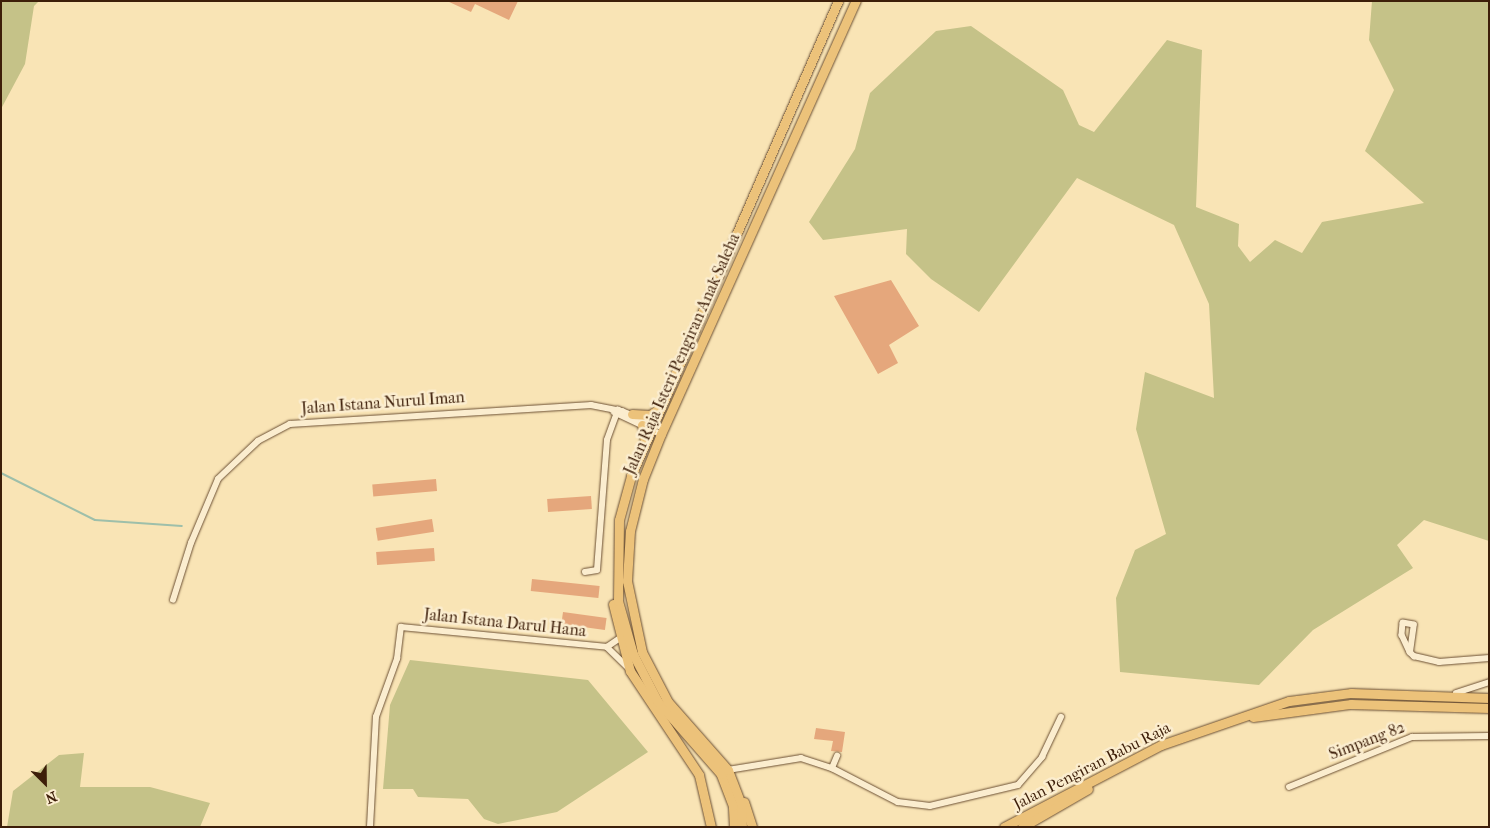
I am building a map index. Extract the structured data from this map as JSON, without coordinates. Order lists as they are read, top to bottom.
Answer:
{
  "streets": {
    "main road": ["Jalan Raja Isteri Pengiran Anak Saleha", "Jalan Pengiran Babu Raja"],
    "street": ["Jalan Istana Nurul Iman", "Jalan Istana Darul Hana", "Simpang 82"]
  },
  "crossings": [
    ["Jalan Raja Isteri Pengiran Anak Saleha", "Jalan Istana Nurul Iman"]
  ],
  "north": "bottom right"
}
